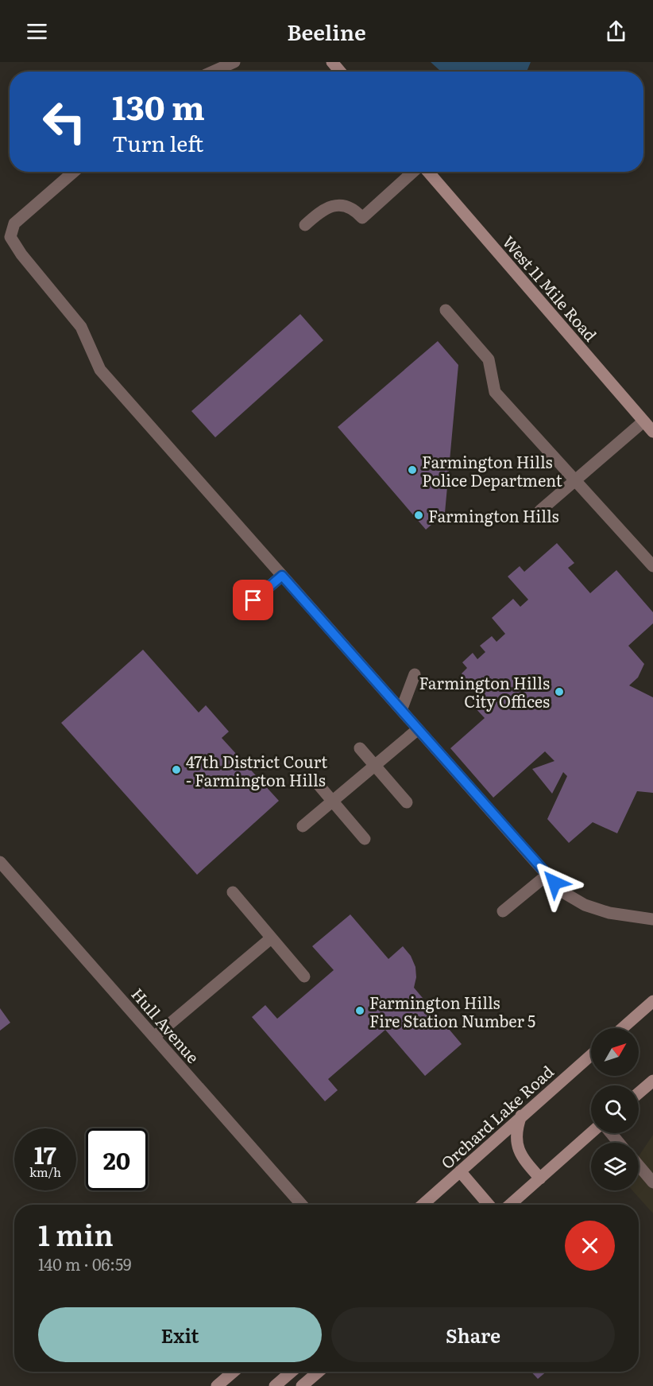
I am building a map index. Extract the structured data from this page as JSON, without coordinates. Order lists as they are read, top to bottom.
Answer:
{
  "streets": {
    "main road": ["West 11 Mile Road", "Orchard Lake Road"],
    "street": ["Hull Avenue"]
  },
  "places": [
    "Farmington Hills Police Department",
    "Farmington Hills",
    "Farmington Hills City Offices",
    "47th District Court - Farmington Hills",
    "Farmington Hills Fire Station Number 5"
  ],
  "north": "top right",
  "page": {
    "header": "Beeline",
    "turn": ["130 m", "Turn left"],
    "speed": "17 km/h",
    "limit": "20",
    "heading": ["1 min", "140 m · 06:59"],
    "buttons": ["Exit", "Share"]
  }
}
